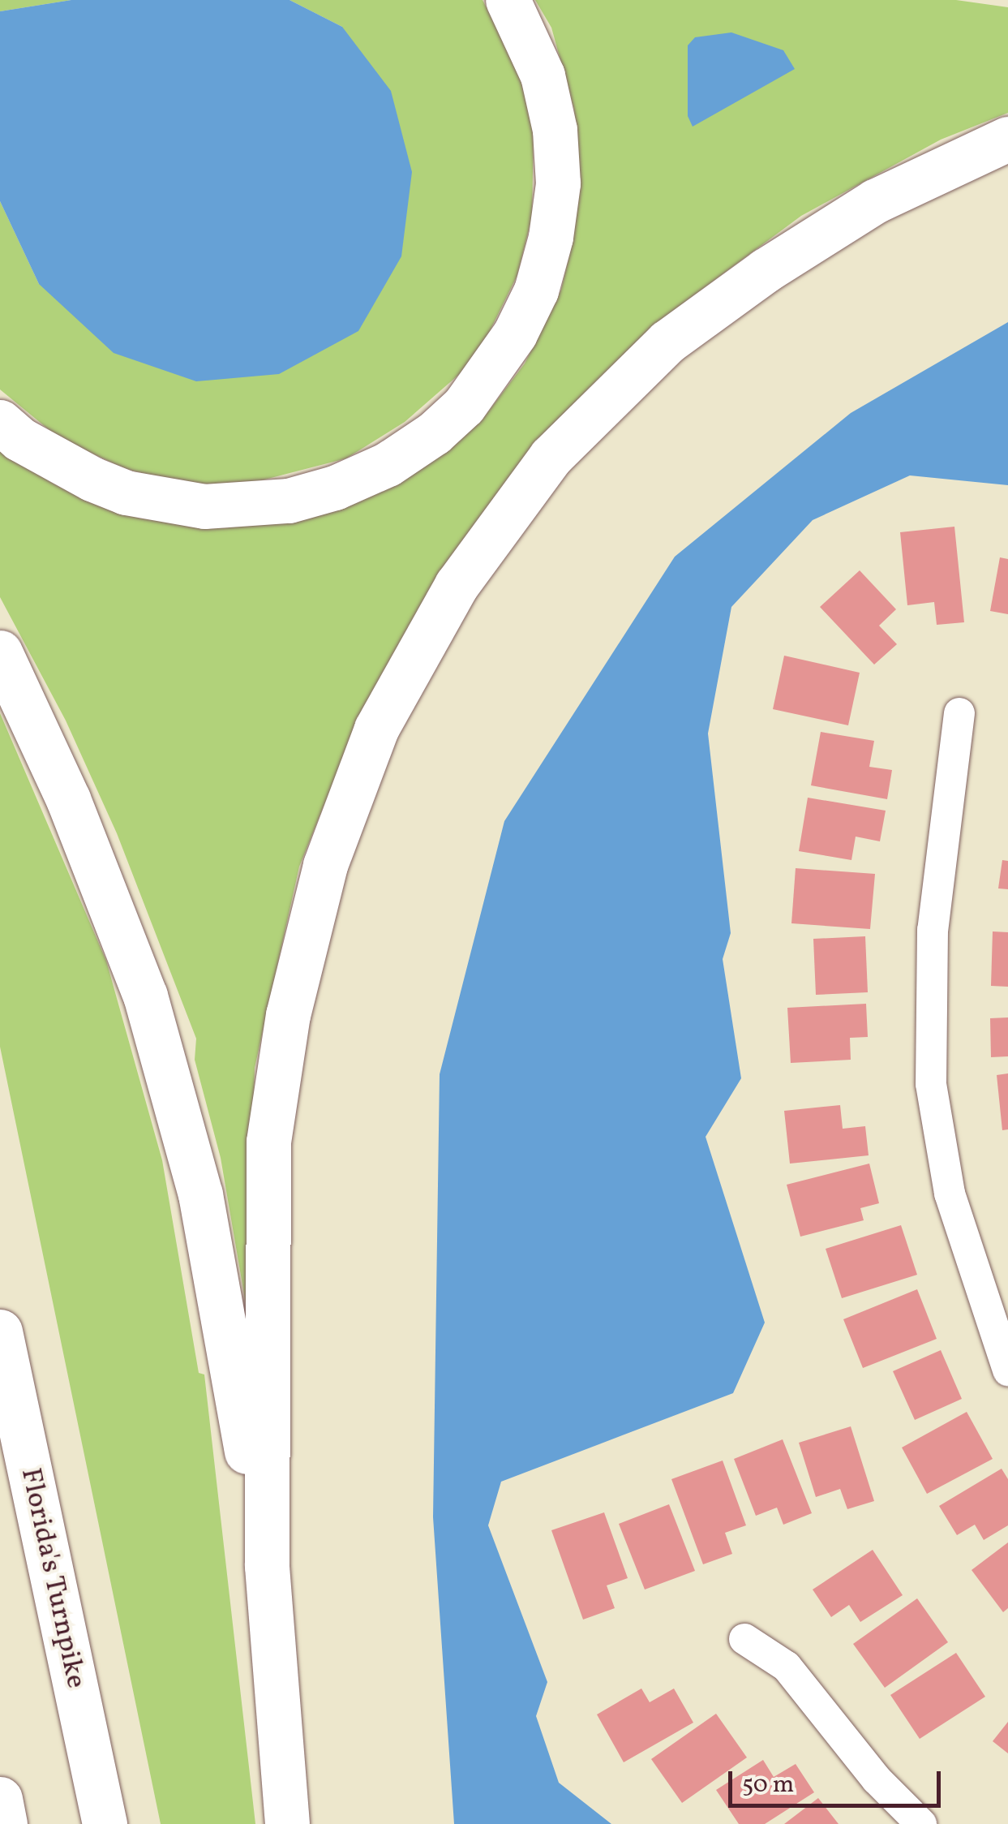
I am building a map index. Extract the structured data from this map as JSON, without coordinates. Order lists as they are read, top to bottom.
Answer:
{
  "streets": {
    "highway": ["Florida's Turnpike"]
  },
  "scale_bar": "50 m"
}
